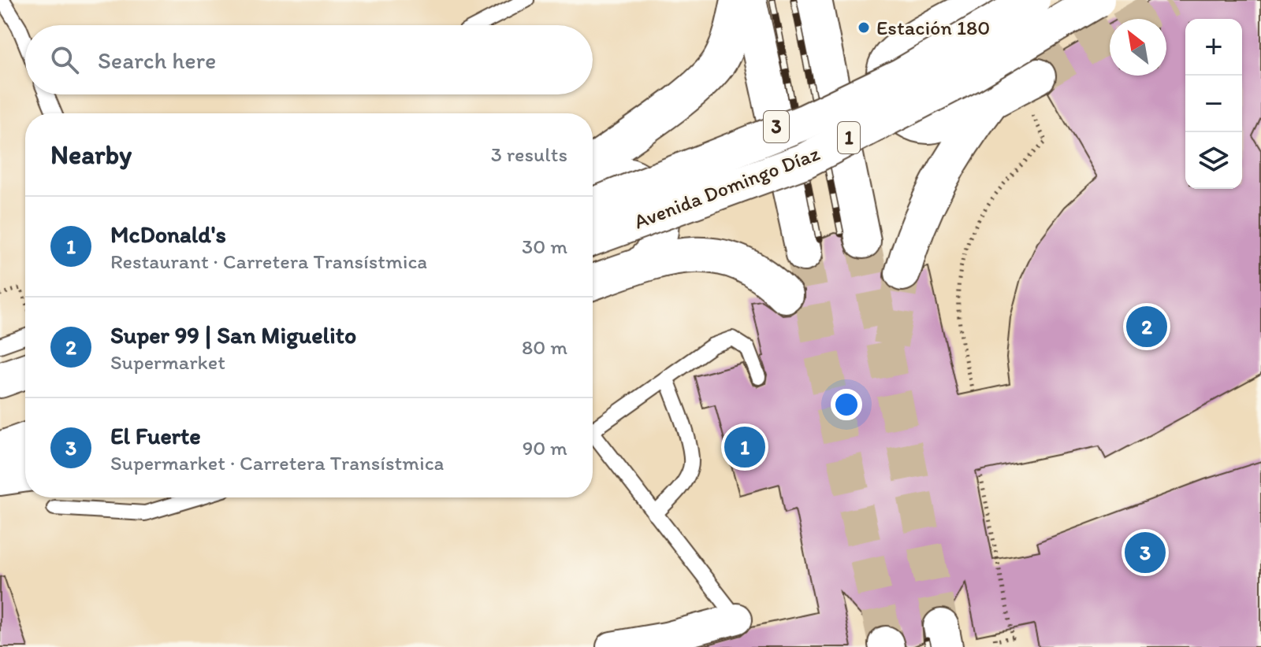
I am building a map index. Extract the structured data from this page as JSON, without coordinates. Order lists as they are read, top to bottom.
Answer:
{
  "streets": {
    "main road": ["3", "1", "Avenida Domingo Díaz"]
  },
  "places": ["Estación 180"],
  "north": "top left",
  "page": {
    "map_buttons": ["+", "−"],
    "search": "Search here",
    "heading": ["Nearby", "3 results"],
    "list": [
      {
        "mark": "1",
        "name": "McDonald's",
        "note": "Restaurant · Carretera Transístmica",
        "value": "30 m"
      },
      {
        "mark": "2",
        "name": "Super 99 | San Miguelito",
        "note": "Supermarket",
        "value": "80 m"
      },
      {
        "mark": "3",
        "name": "El Fuerte",
        "note": "Supermarket · Carretera Transístmica",
        "value": "90 m"
      }
    ],
    "pins": ["2", "1", "3"]
  }
}
